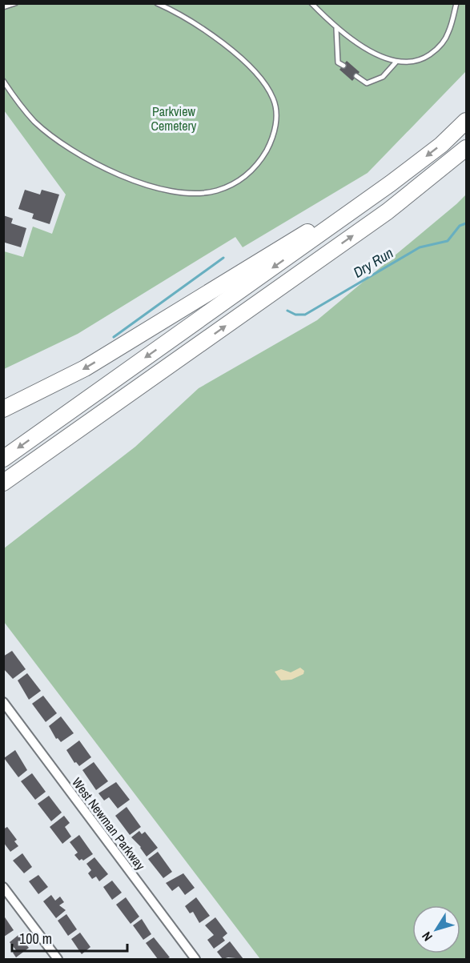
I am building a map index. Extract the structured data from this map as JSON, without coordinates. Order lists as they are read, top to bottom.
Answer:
{
  "streets": {
    "street": ["West Newman Parkway"]
  },
  "water": ["Dry Run"],
  "parks": ["Parkview Cemetery"],
  "scale_bar": "100 m",
  "north": "bottom left"
}
